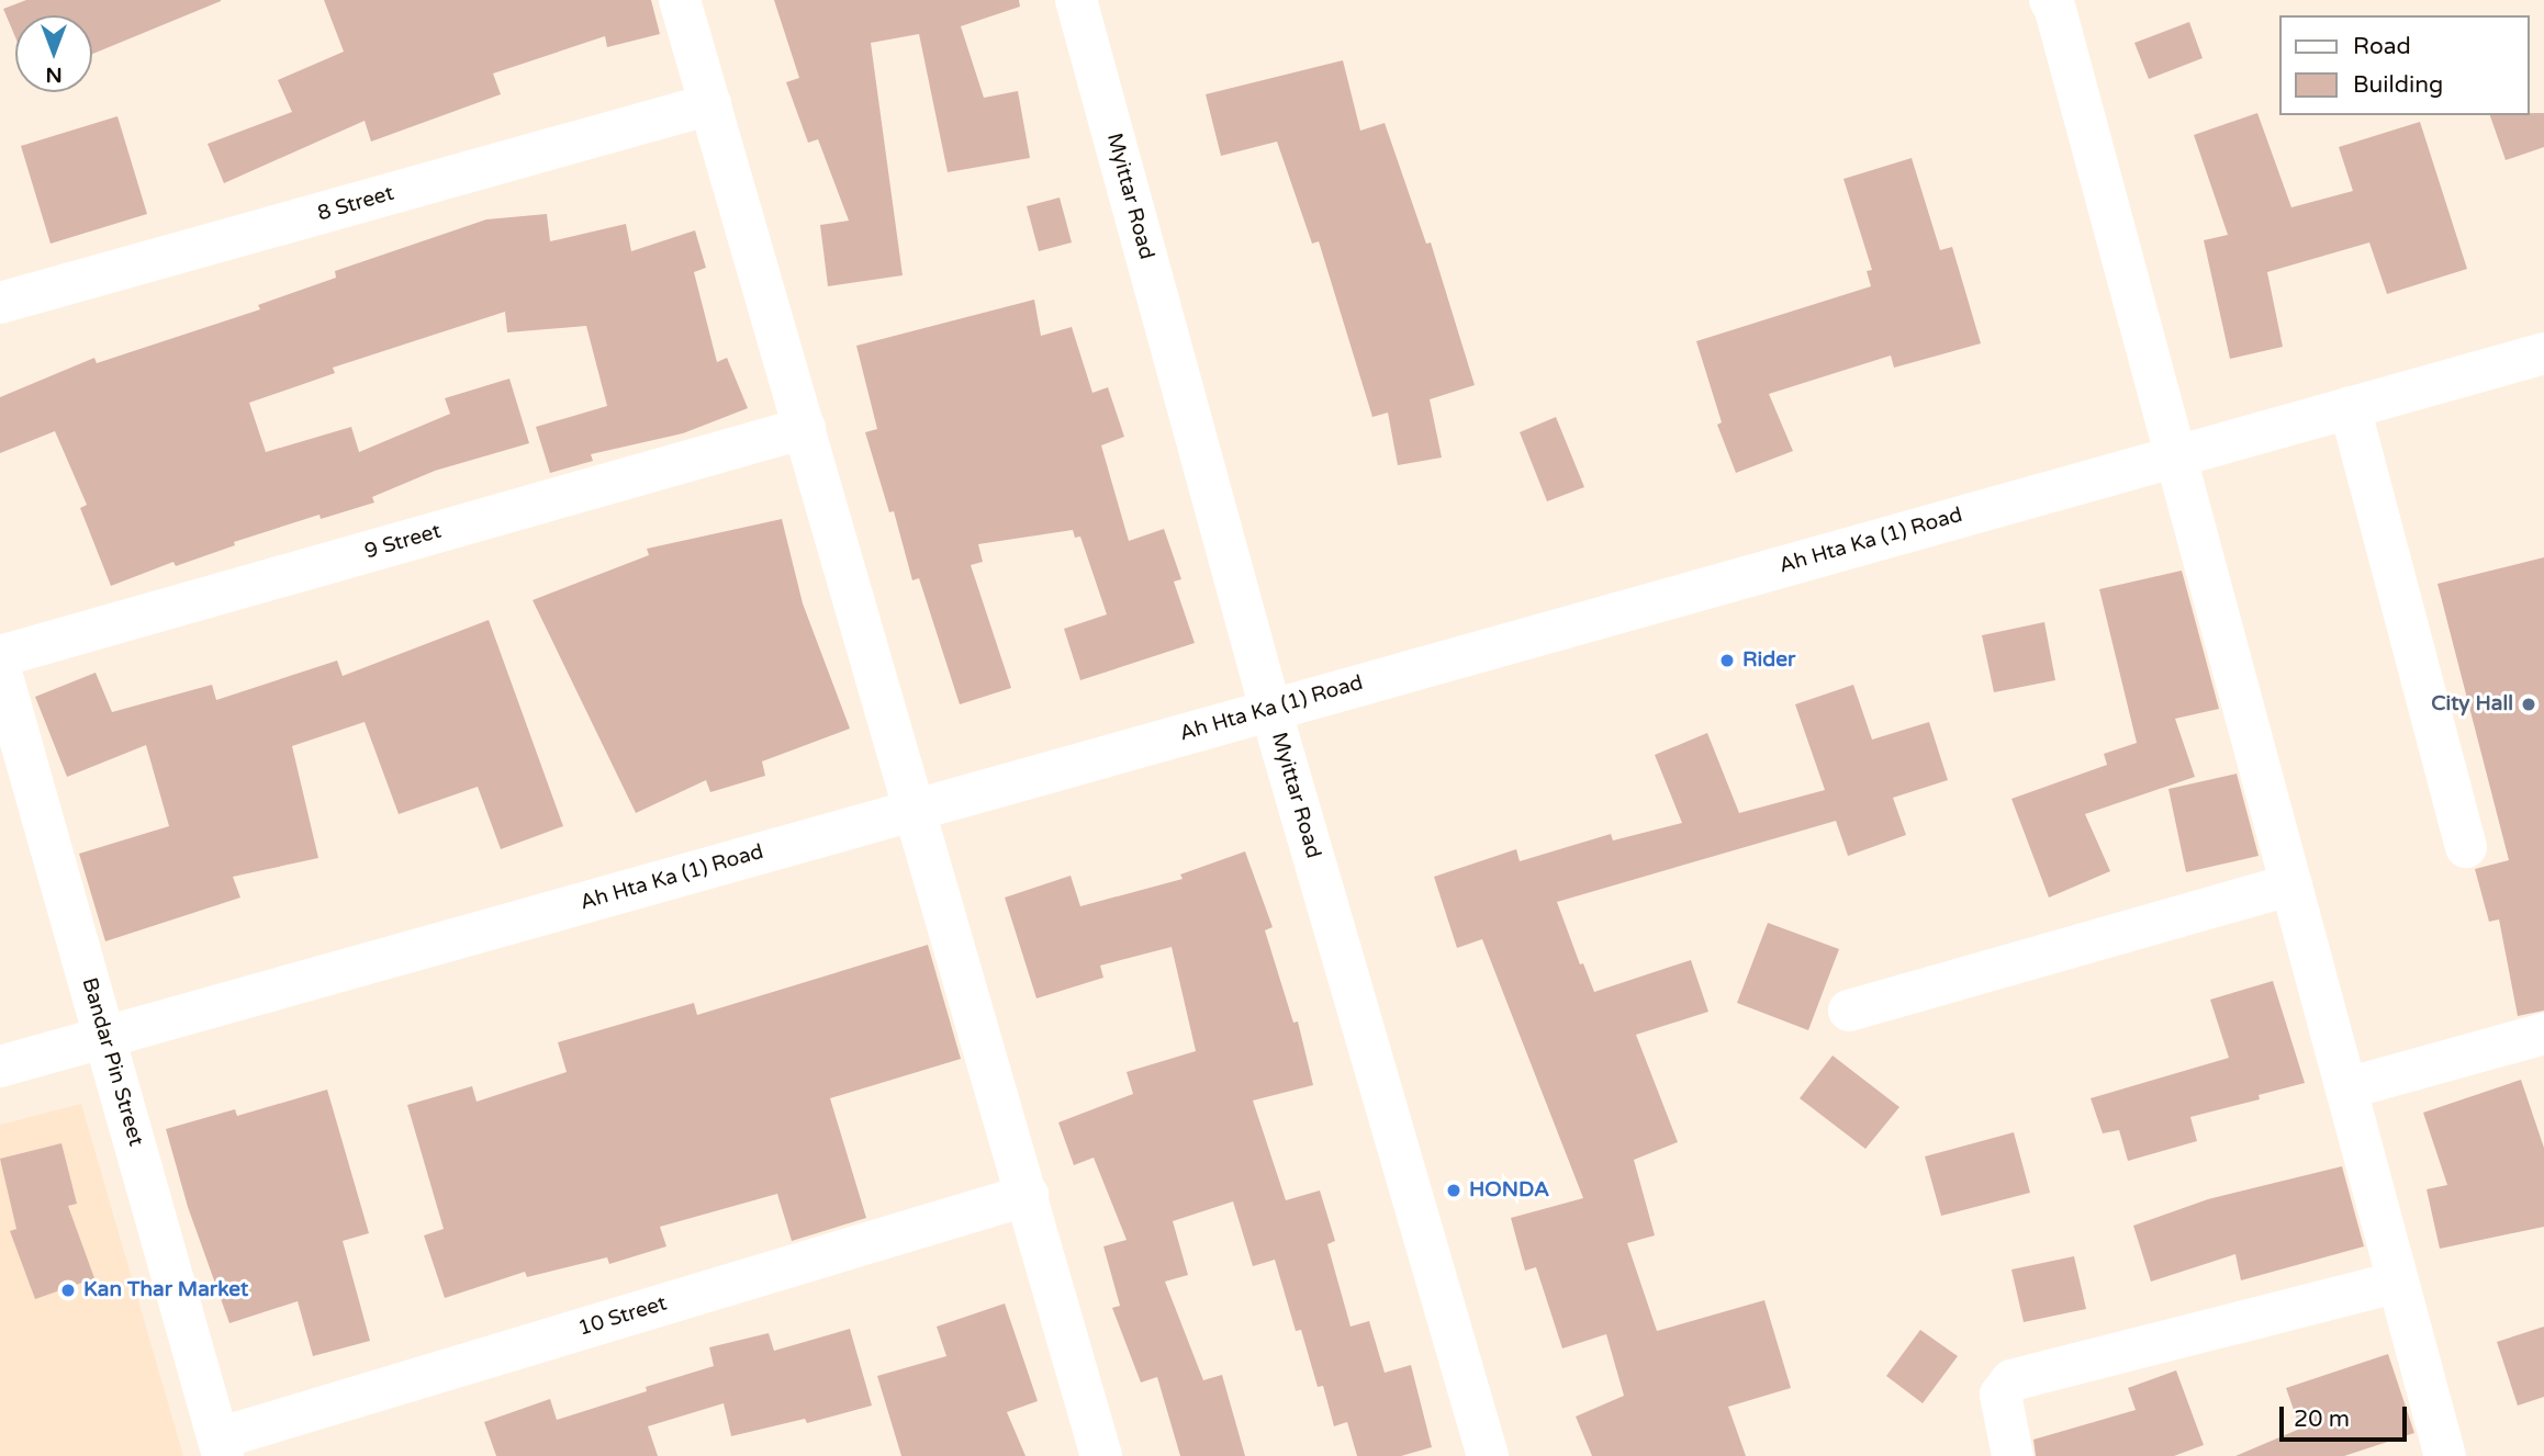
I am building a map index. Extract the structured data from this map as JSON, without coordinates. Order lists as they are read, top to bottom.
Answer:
{
  "streets": {
    "street": [
      "Myittar Road",
      "8 Street",
      "Ah Hta Ka (1) Road",
      "9 Street",
      "Bandar Pin Street",
      "10 Street"
    ]
  },
  "crossings": [
    ["Myittar Road", "Ah Hta Ka (1) Road"],
    ["Ah Hta Ka (1) Road", "Bandar Pin Street"],
    ["Bandar Pin Street", "10 Street"]
  ],
  "places": [
    "Rider",
    "City Hall",
    "HONDA",
    "Kan Thar Market"
  ],
  "legend": ["Road", "Building"],
  "scale_bar": "20 m",
  "north": "bottom"
}
